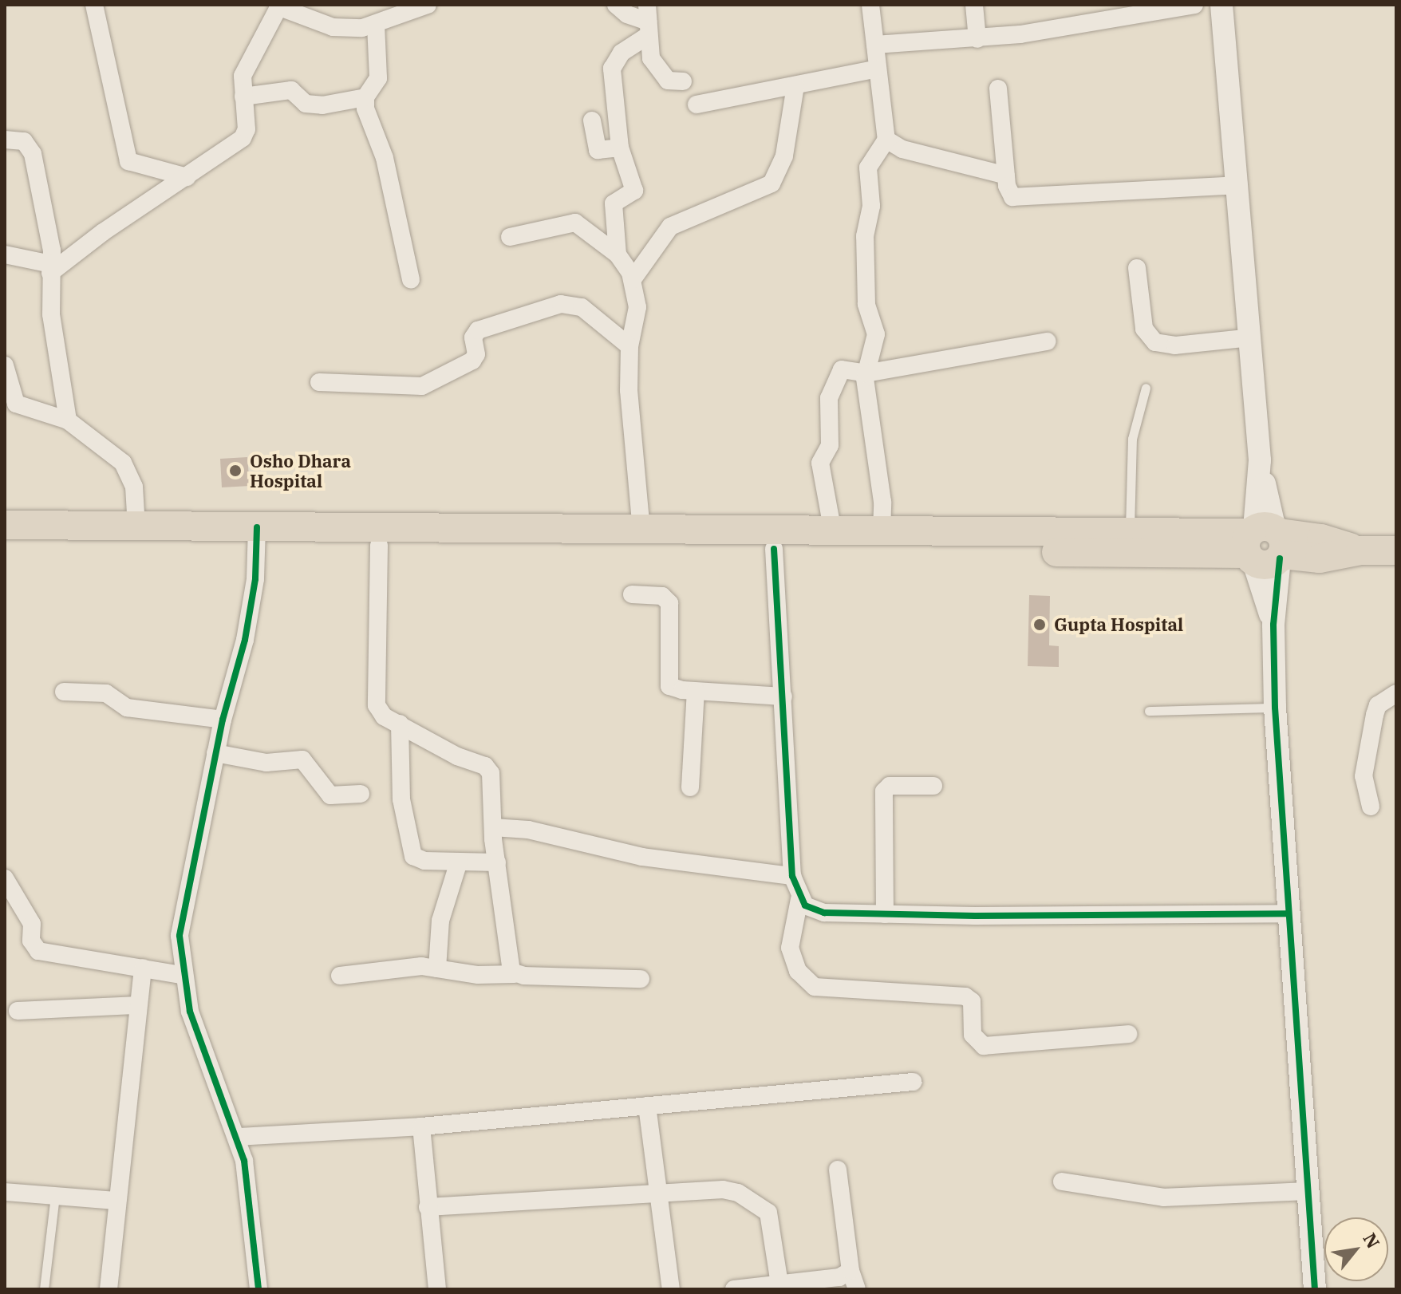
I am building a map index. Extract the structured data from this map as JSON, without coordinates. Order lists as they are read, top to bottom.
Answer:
{
  "places": ["Osho Dhara Hospital", "Gupta Hospital"],
  "north": "top right"
}
